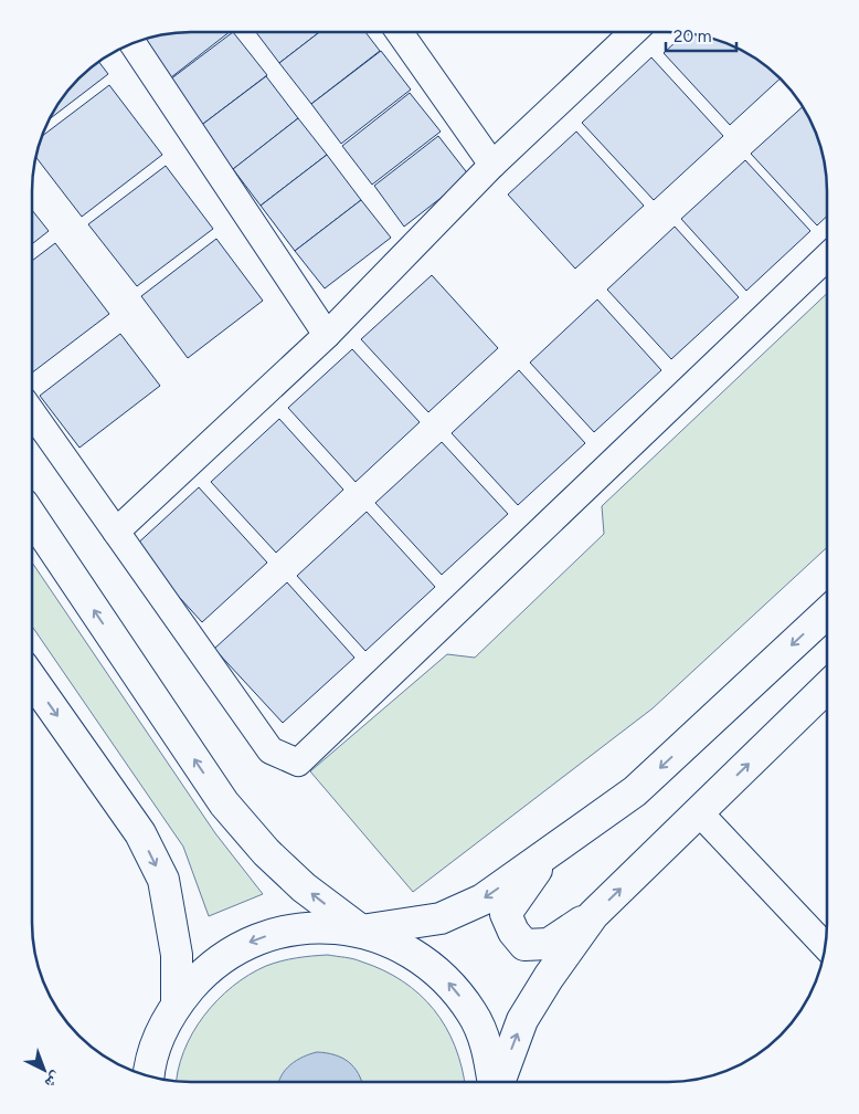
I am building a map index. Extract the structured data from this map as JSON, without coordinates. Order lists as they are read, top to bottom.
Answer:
{
  "scale_bar": "20 m",
  "north": "bottom right"
}
